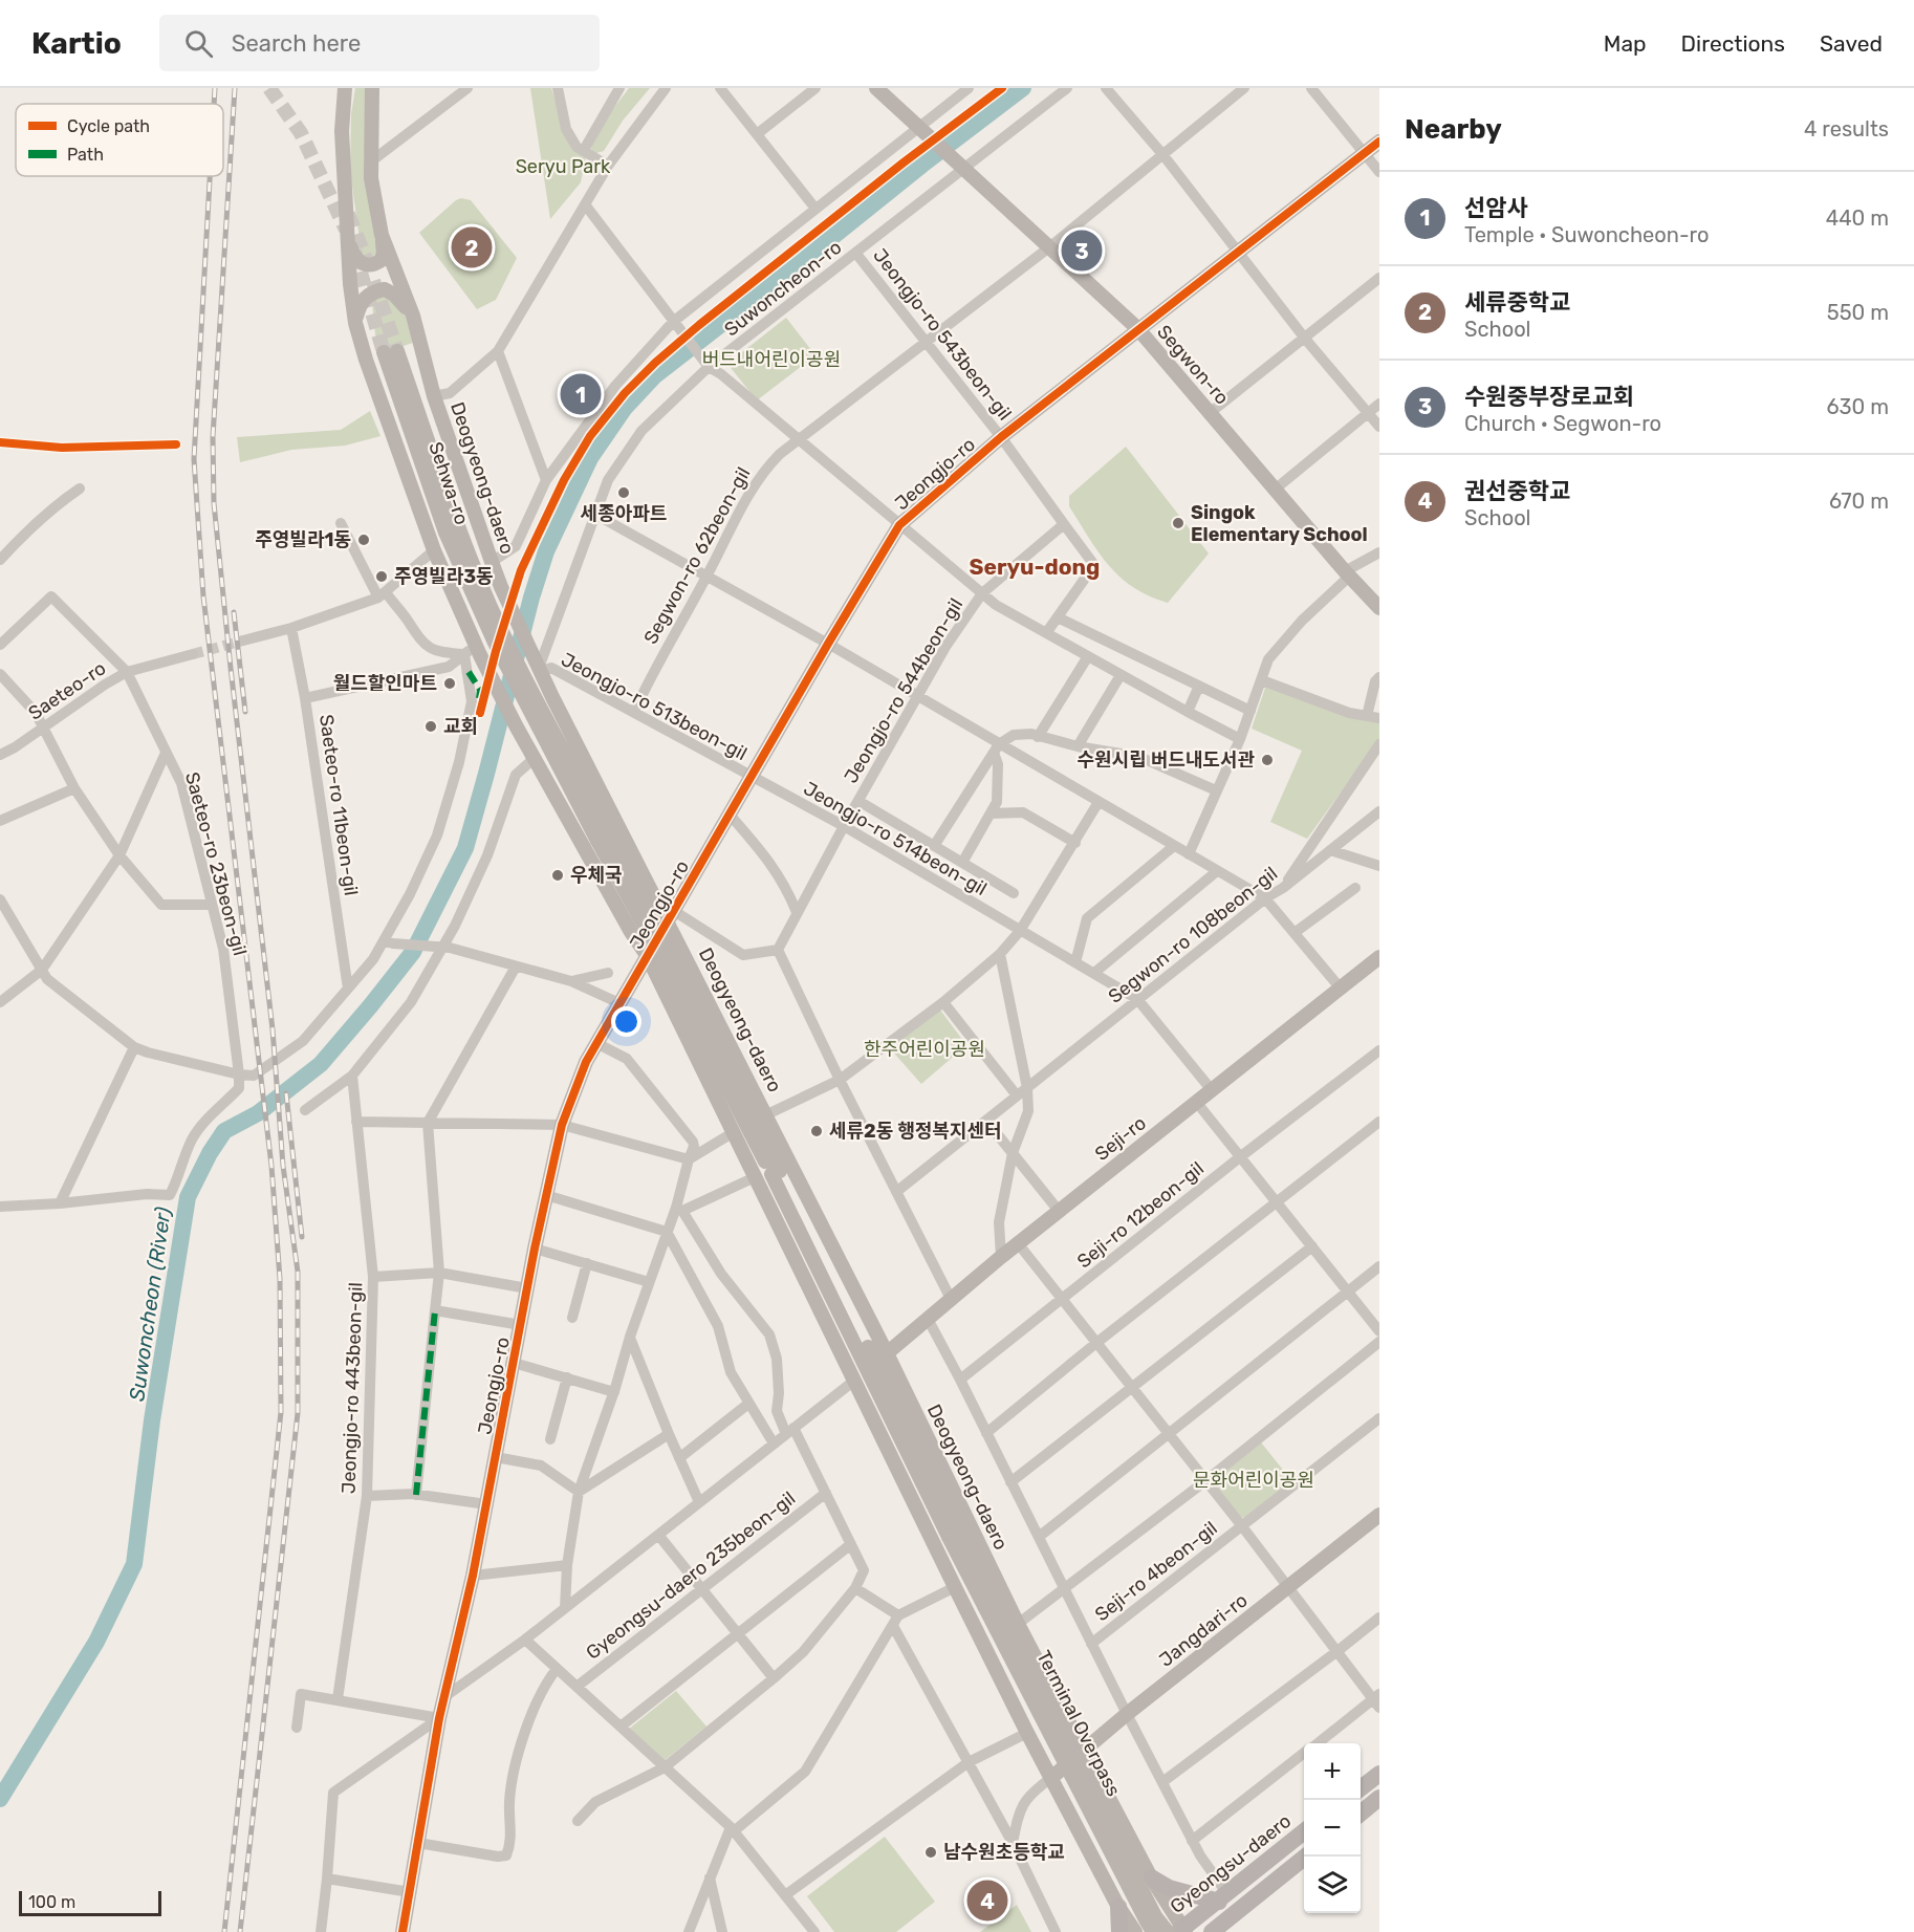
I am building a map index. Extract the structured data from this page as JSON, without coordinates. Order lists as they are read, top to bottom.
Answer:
{
  "streets": {
    "main road": [
      "Segwon-ro",
      "Jeongjo-ro",
      "Deogyeong-daero",
      "Sehwa-ro",
      "Seji-ro",
      "Jangdari-ro",
      "Terminal Overpass",
      "Gyeongsu-daero"
    ],
    "street": [
      "Suwoncheon-ro",
      "Jeongjo-ro 543beon-gil",
      "Segwon-ro 62beon-gil",
      "Saeteo-ro",
      "Jeongjo-ro 544beon-gil",
      "Jeongjo-ro 513beon-gil",
      "Saeteo-ro 11beon-gil",
      "Jeongjo-ro 514beon-gil",
      "Saeteo-ro 23beon-gil",
      "Segwon-ro 108beon-gil",
      "Seji-ro 12beon-gil",
      "Jeongjo-ro 443beon-gil",
      "Seji-ro 4beon-gil",
      "Gyeongsu-daero 235beon-gil"
    ]
  },
  "crossings": [
    ["Suwoncheon-ro", "Jeongjo-ro 543beon-gil"],
    ["Suwoncheon-ro", "Segwon-ro"],
    ["Suwoncheon-ro", "Deogyeong-daero"],
    ["Suwoncheon-ro", "Jeongjo-ro 513beon-gil"],
    ["Jeongjo-ro 543beon-gil", "Jeongjo-ro"],
    ["Jeongjo-ro 543beon-gil", "Segwon-ro 62beon-gil"],
    ["Segwon-ro", "Jeongjo-ro"],
    ["Segwon-ro", "Segwon-ro 62beon-gil"],
    ["Jeongjo-ro", "Deogyeong-daero"],
    ["Jeongjo-ro", "Jeongjo-ro 544beon-gil"],
    ["Jeongjo-ro", "Jeongjo-ro 513beon-gil"],
    ["Jeongjo-ro", "Jeongjo-ro 514beon-gil"],
    ["Deogyeong-daero", "Jeongjo-ro 513beon-gil"],
    ["Deogyeong-daero", "Seji-ro"],
    ["Deogyeong-daero", "Jangdari-ro"],
    ["Deogyeong-daero", "Terminal Overpass"],
    ["Deogyeong-daero", "Gyeongsu-daero"],
    ["Segwon-ro 62beon-gil", "Jeongjo-ro 513beon-gil"],
    ["Saeteo-ro", "Saeteo-ro 23beon-gil"],
    ["Jeongjo-ro 544beon-gil", "Jeongjo-ro 514beon-gil"],
    ["Jeongjo-ro 513beon-gil", "Jeongjo-ro 514beon-gil"],
    ["Jeongjo-ro 514beon-gil", "Segwon-ro 108beon-gil"],
    ["Seji-ro", "Seji-ro 4beon-gil"],
    ["Seji-ro 4beon-gil", "Jangdari-ro"],
    ["Seji-ro 4beon-gil", "Gyeongsu-daero"],
    ["Terminal Overpass", "Gyeongsu-daero"]
  ],
  "districts": ["Seryu-dong"],
  "water": ["Suwoncheon (River)"],
  "parks": [
    "Seryu Park",
    "버드내어린이공원",
    "한주어린이공원",
    "문화어린이공원"
  ],
  "places": [
    "세종아파트",
    "Singok Elementary School",
    "주영빌라1동",
    "주영빌라3동",
    "월드할인마트",
    "교회",
    "수원시립 버드내도서관",
    "우체국",
    "세류2동 행정복지센터",
    "남수원초등학교"
  ],
  "legend": ["Cycle path", "Path"],
  "scale_bar": "100 m",
  "page": {
    "header": "Kartio",
    "search": "Search here",
    "nav": ["Map", "Directions", "Saved"],
    "heading": ["Nearby", "4 results"],
    "list": [
      {
        "mark": "1",
        "name": "선암사",
        "note": "Temple · Suwoncheon-ro",
        "value": "440 m"
      },
      {
        "mark": "2",
        "name": "세류중학교",
        "note": "School",
        "value": "550 m"
      },
      {
        "mark": "3",
        "name": "수원중부장로교회",
        "note": "Church · Segwon-ro",
        "value": "630 m"
      },
      {
        "mark": "4",
        "name": "권선중학교",
        "note": "School",
        "value": "670 m"
      }
    ],
    "pins": [
      "2",
      "3",
      "1",
      "4"
    ],
    "map_buttons": ["+", "−"],
    "scale": "100 m"
  }
}
